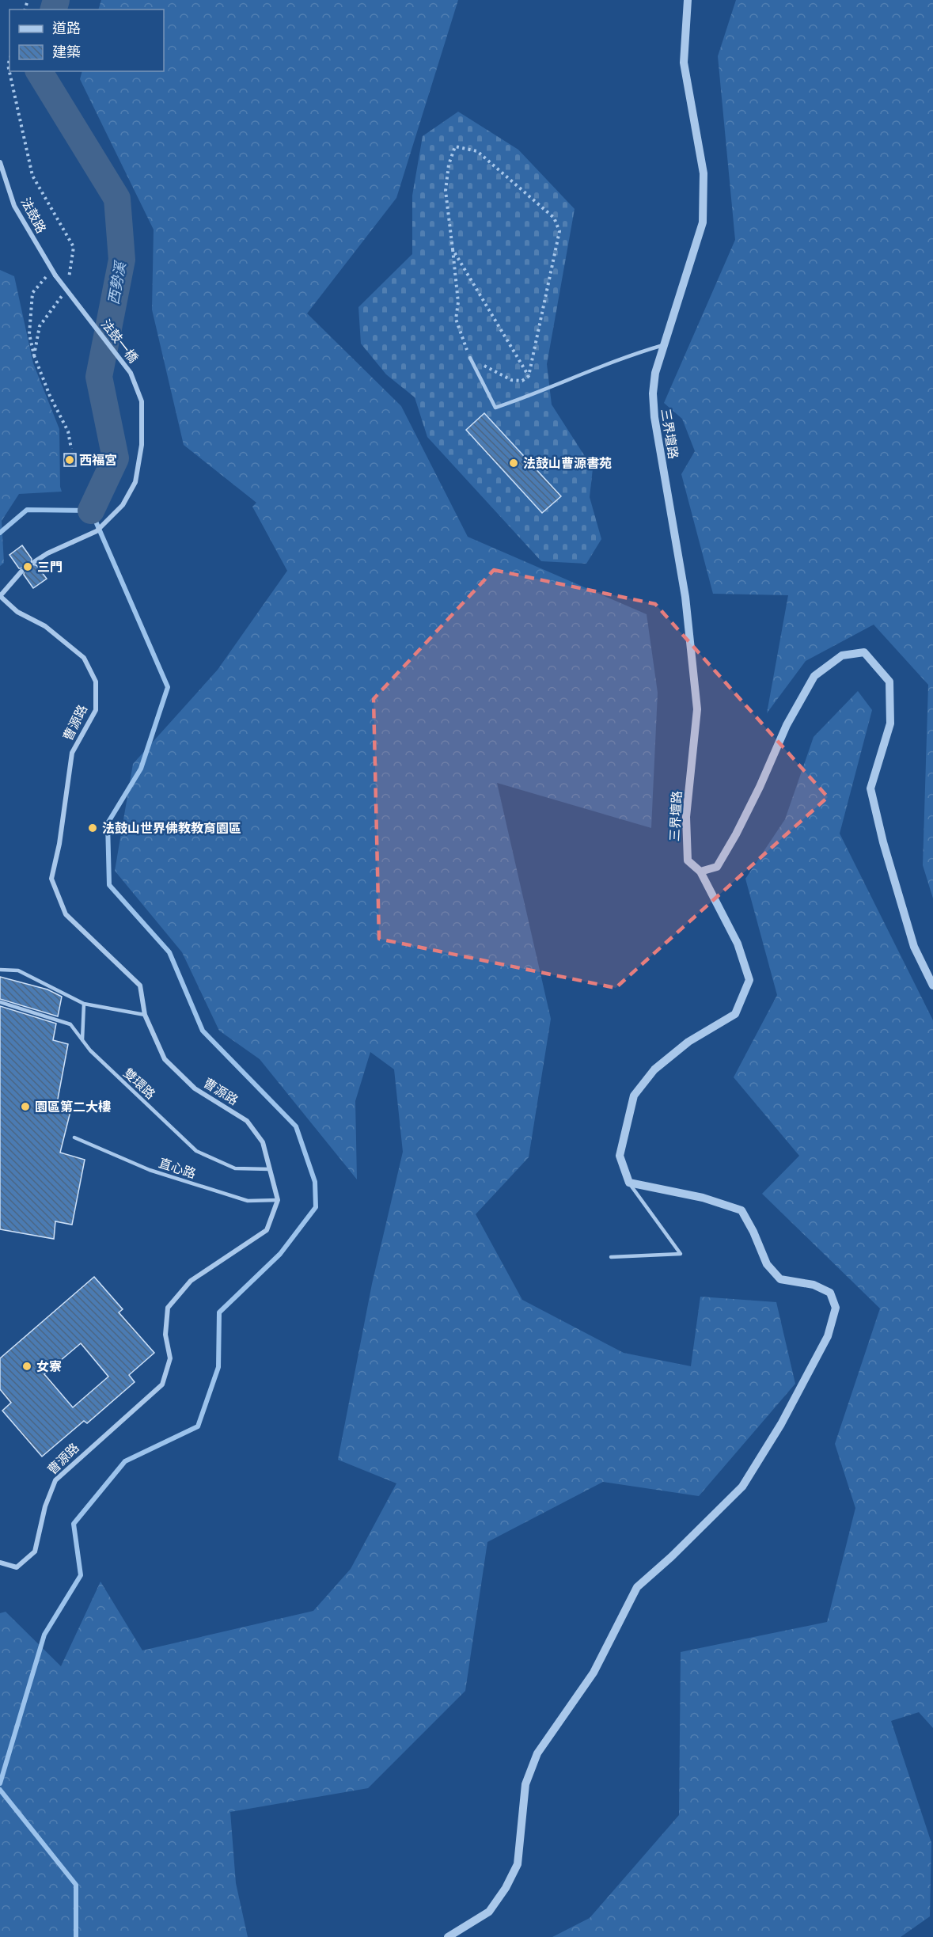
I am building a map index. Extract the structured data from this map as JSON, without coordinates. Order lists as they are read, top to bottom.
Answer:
{
  "streets": {
    "street": [
      "法鼓路",
      "法鼓一橋",
      "三界壇路",
      "曹源路"
    ],
    "lane": ["雙環路", "直心路"]
  },
  "crossings": [
    ["法鼓路", "法鼓一橋"],
    ["曹源路", "雙環路"],
    ["曹源路", "直心路"]
  ],
  "water": ["西勢溪"],
  "places": [
    "西福宮",
    "法鼓山曹源書苑",
    "三門",
    "法鼓山世界佛教教育園區",
    "園區第二大樓",
    "女寮"
  ],
  "legend": ["道路", "建築"]
}
